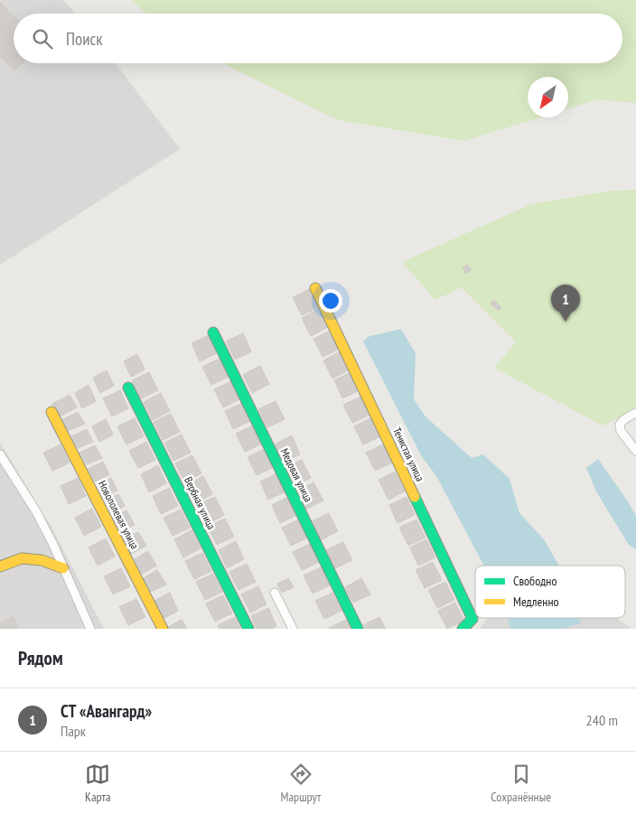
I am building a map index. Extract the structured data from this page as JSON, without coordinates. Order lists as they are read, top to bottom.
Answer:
{
  "streets": {
    "street": [
      "Тенистая улица",
      "Медовая улица",
      "Вербная улица",
      "Новополевая улица"
    ]
  },
  "legend": ["Свободно", "Медленно"],
  "north": "bottom left",
  "page": {
    "search": "Поиск",
    "pins": "1",
    "heading": "Рядом",
    "list": [
      {
        "mark": "1",
        "name": "СТ «Авангард»",
        "note": "Парк",
        "value": "240 m"
      }
    ],
    "nav": ["Карта", "Маршрут", "Сохранённые"]
  }
}
